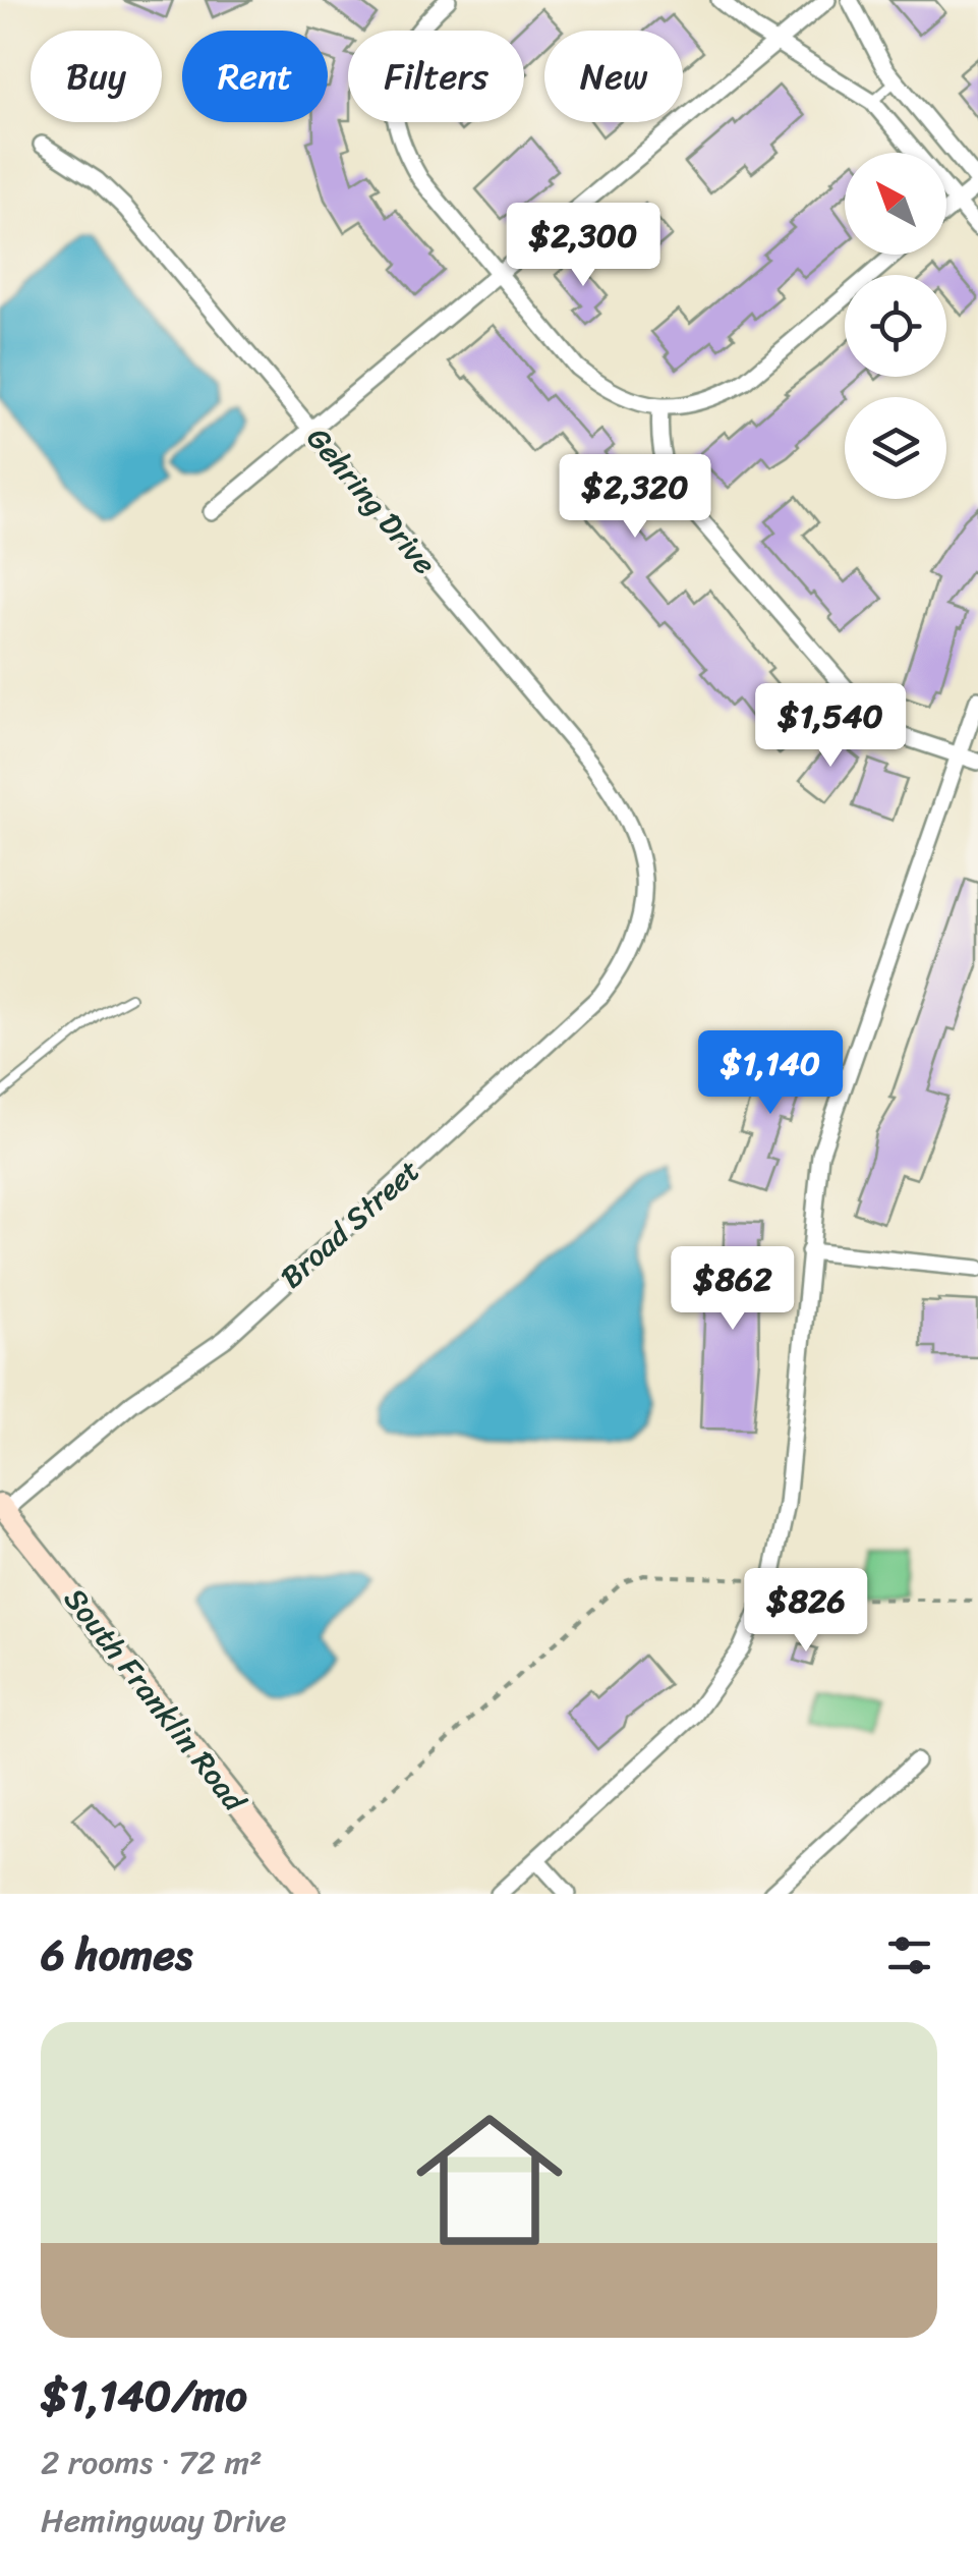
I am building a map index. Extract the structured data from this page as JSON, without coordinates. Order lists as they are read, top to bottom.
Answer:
{
  "streets": {
    "main road": ["South Franklin Road"],
    "street": ["Gehring Drive", "Broad Street"]
  },
  "crossings": [
    ["Gehring Drive", "Broad Street"],
    ["Broad Street", "South Franklin Road"]
  ],
  "north": "top left",
  "page": {
    "chip": [
      "Buy",
      "Rent",
      "Filters",
      "New"
    ],
    "price": [
      "$2,300",
      "$2,320",
      "$1,540",
      "$1,140",
      "$862",
      "$826"
    ],
    "heading": "6 homes",
    "list": [
      {
        "name": "$1,140/mo",
        "note": "2 rooms · 72 m² · Hemingway Drive"
      }
    ]
  }
}
